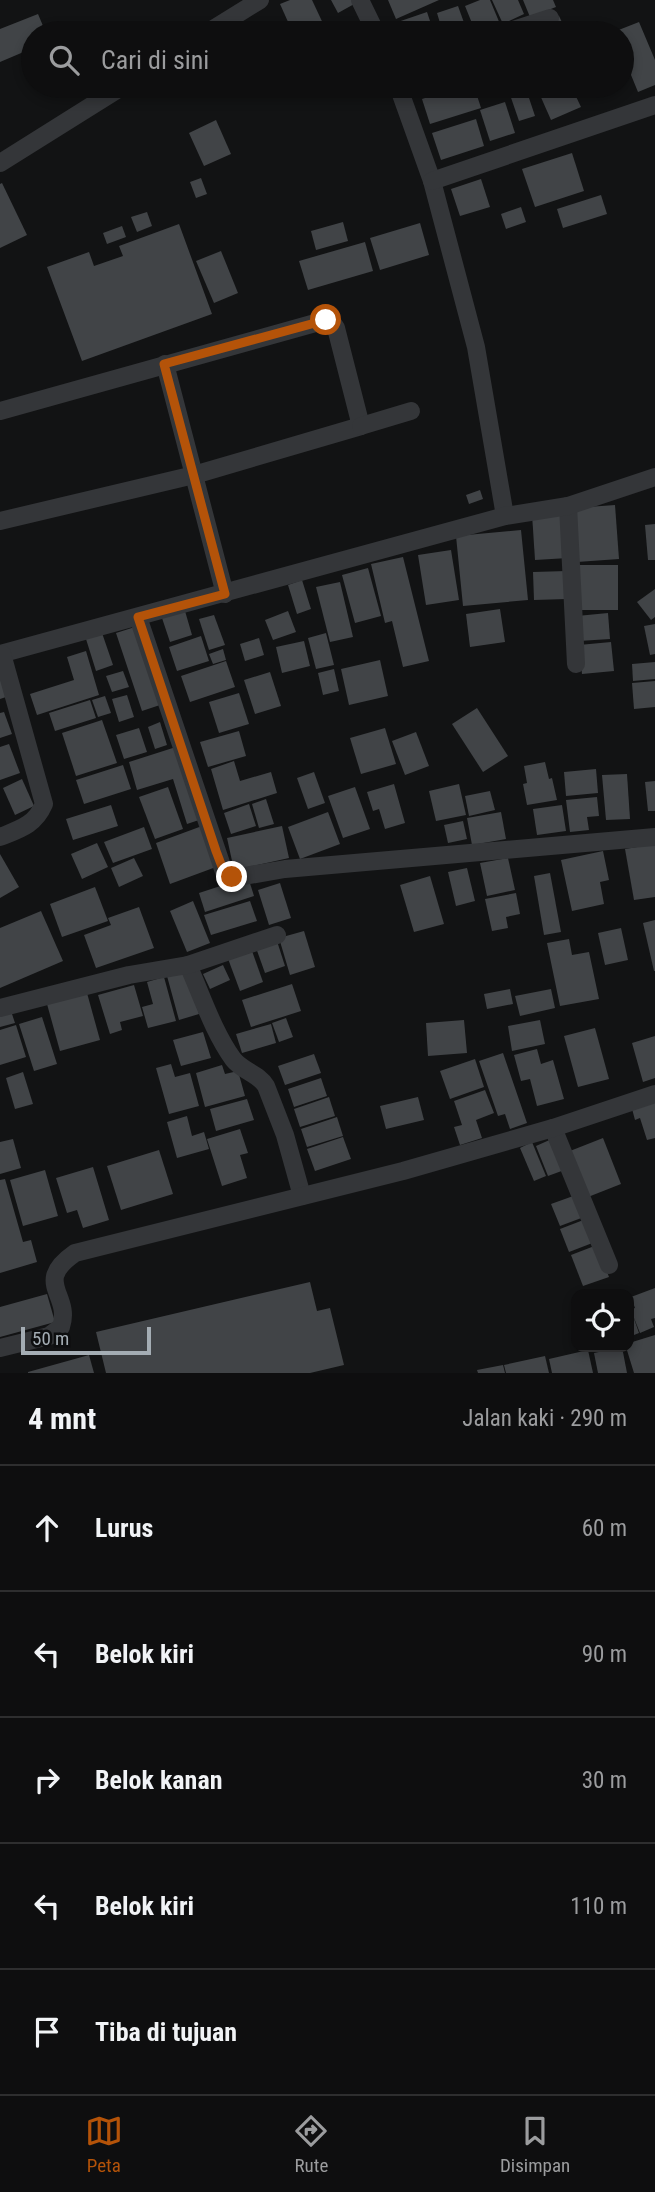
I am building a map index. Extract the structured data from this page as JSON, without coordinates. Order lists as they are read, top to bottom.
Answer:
{
  "scale_bar": "50 m",
  "page": {
    "search": "Cari di sini",
    "scale": "50 m",
    "heading": ["4 mnt", "Jalan kaki · 290 m"],
    "list": [
      ["Lurus", "60 m"],
      ["Belok kiri", "90 m"],
      ["Belok kanan", "30 m"],
      ["Belok kiri", "110 m"],
      "Tiba di tujuan"
    ],
    "nav": ["Peta", "Rute", "Disimpan"]
  }
}
